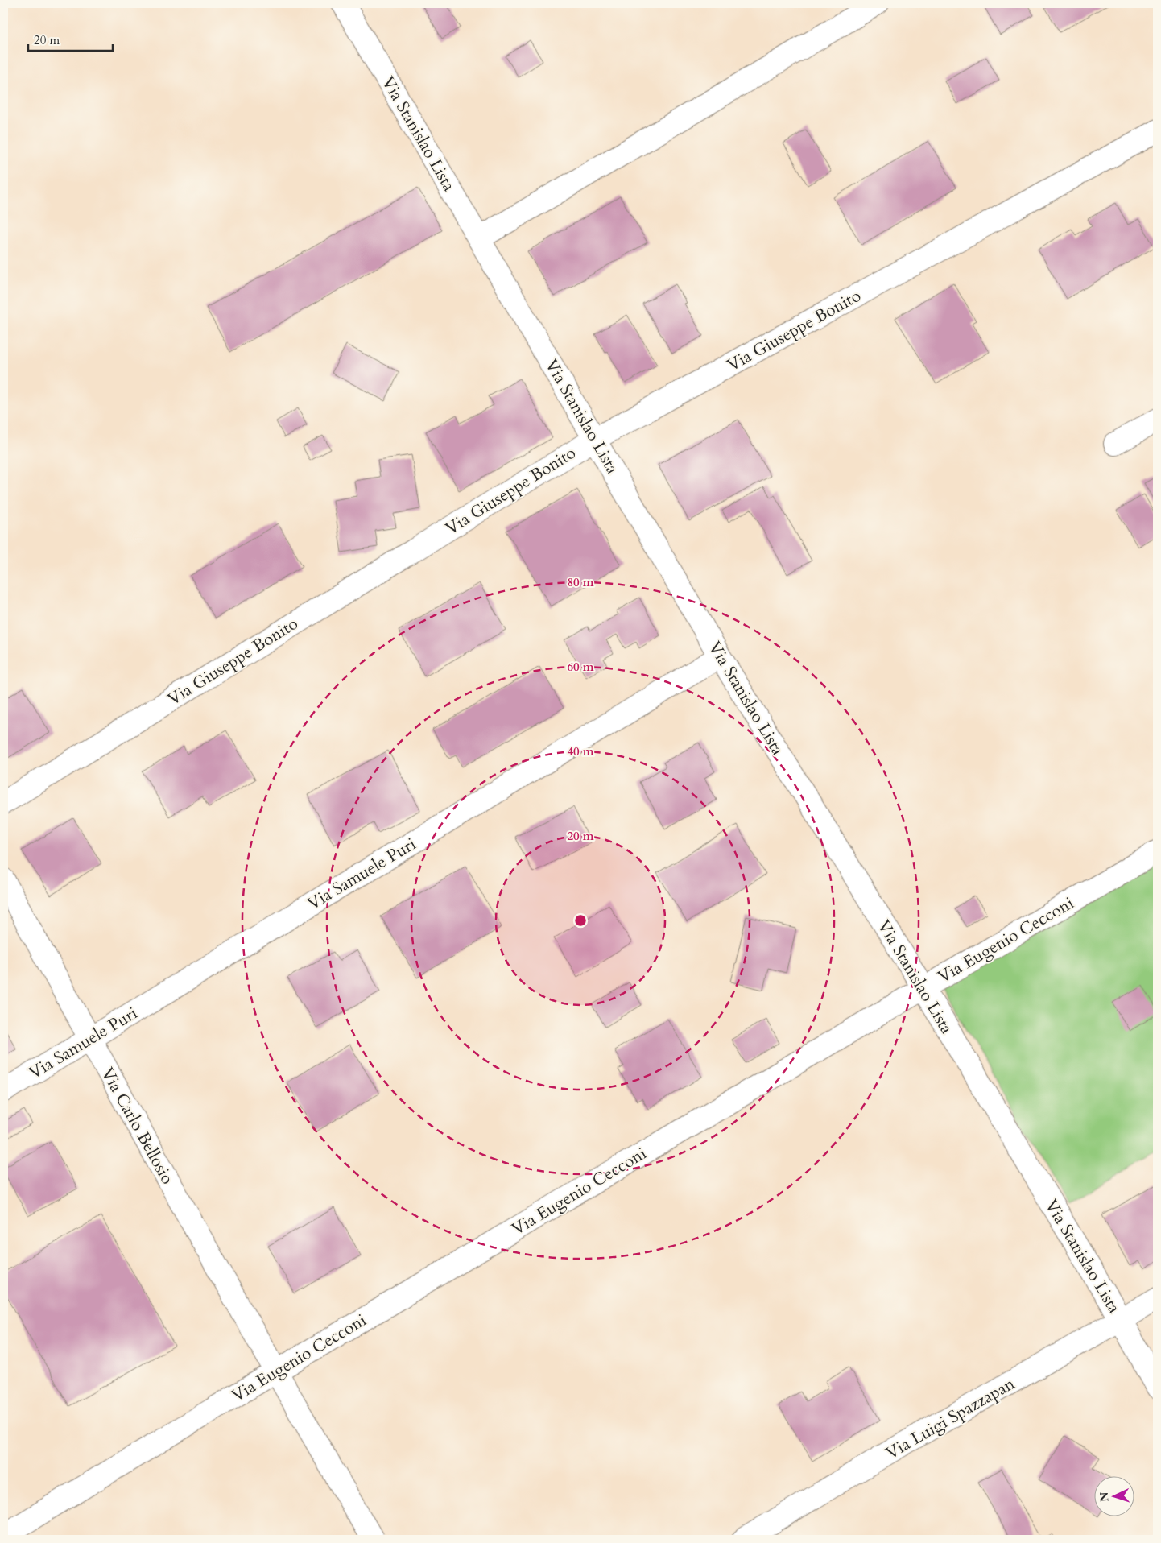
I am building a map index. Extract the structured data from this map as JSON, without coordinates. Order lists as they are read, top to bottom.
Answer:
{
  "streets": {
    "street": [
      "Via Stanislao Lista",
      "Via Giuseppe Bonito",
      "Via Samuele Puri",
      "Via Eugenio Cecconi",
      "Via Carlo Bellosio",
      "Via Luigi Spazzapan"
    ]
  },
  "crossings": [
    ["Via Stanislao Lista", "Via Giuseppe Bonito"],
    ["Via Stanislao Lista", "Via Samuele Puri"],
    ["Via Stanislao Lista", "Via Eugenio Cecconi"],
    ["Via Stanislao Lista", "Via Luigi Spazzapan"],
    ["Via Samuele Puri", "Via Carlo Bellosio"],
    ["Via Eugenio Cecconi", "Via Carlo Bellosio"]
  ],
  "scale_bar": "20 m",
  "north": "left",
  "rings": [
    "80 m",
    "60 m",
    "40 m",
    "20 m"
  ]
}
